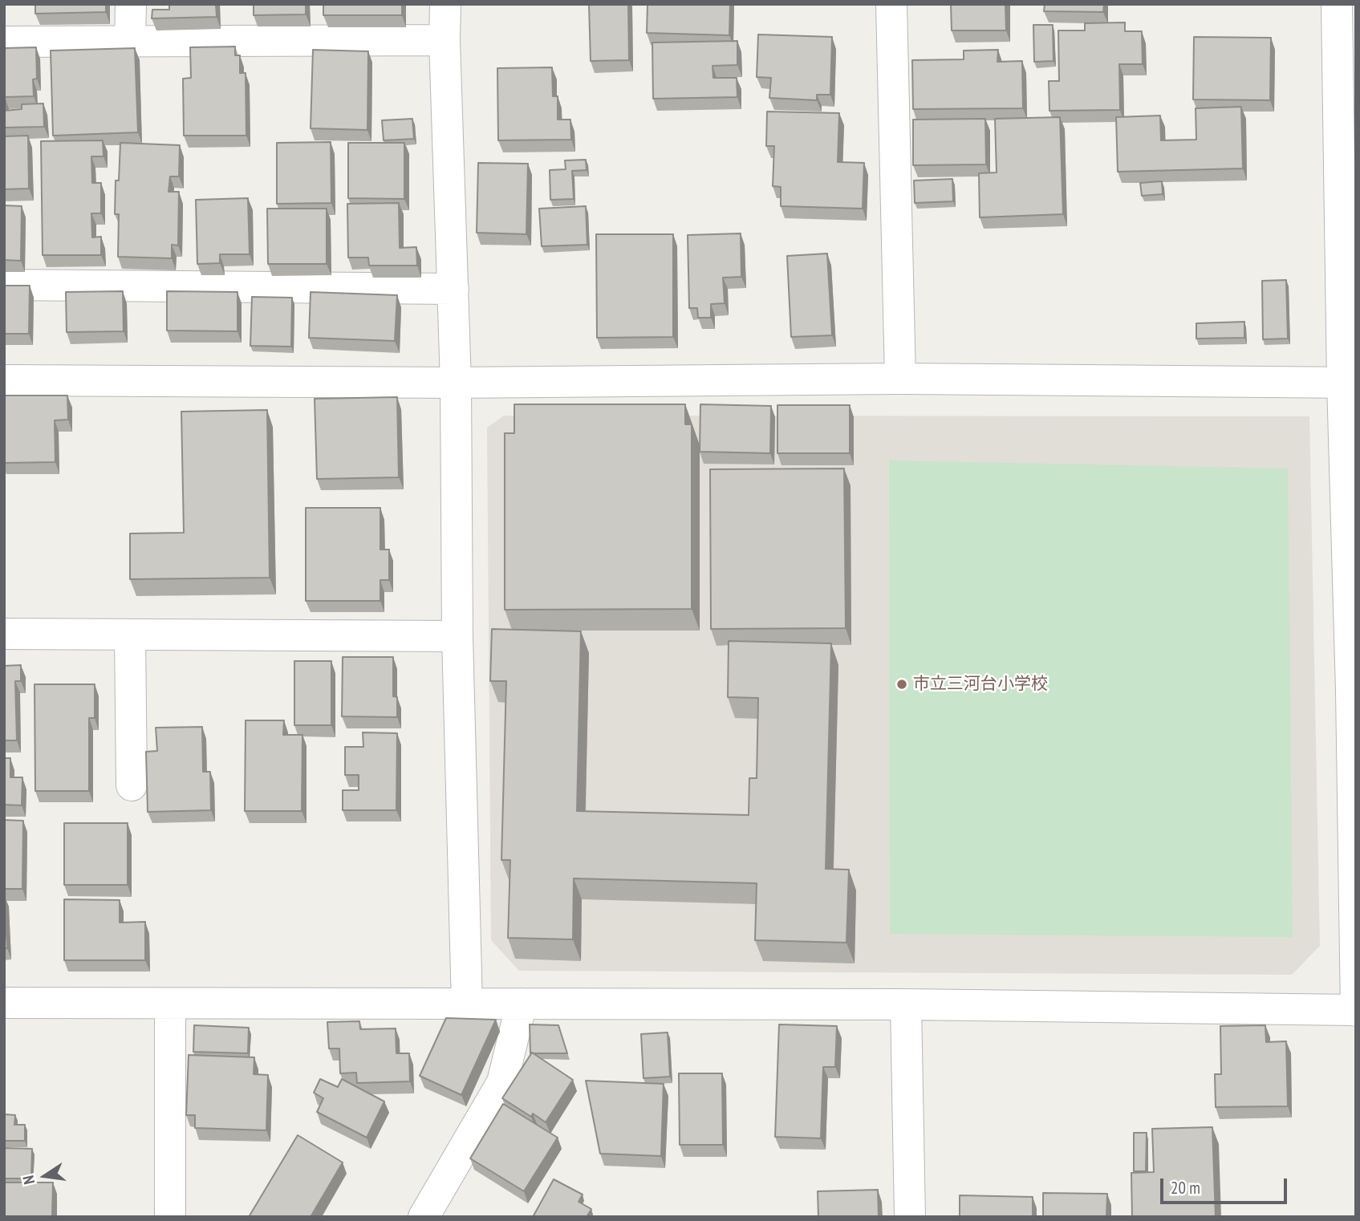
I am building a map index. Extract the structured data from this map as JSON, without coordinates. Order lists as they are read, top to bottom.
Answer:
{
  "places": ["市立三河台小学校"],
  "scale_bar": "20 m",
  "north": "left"
}
